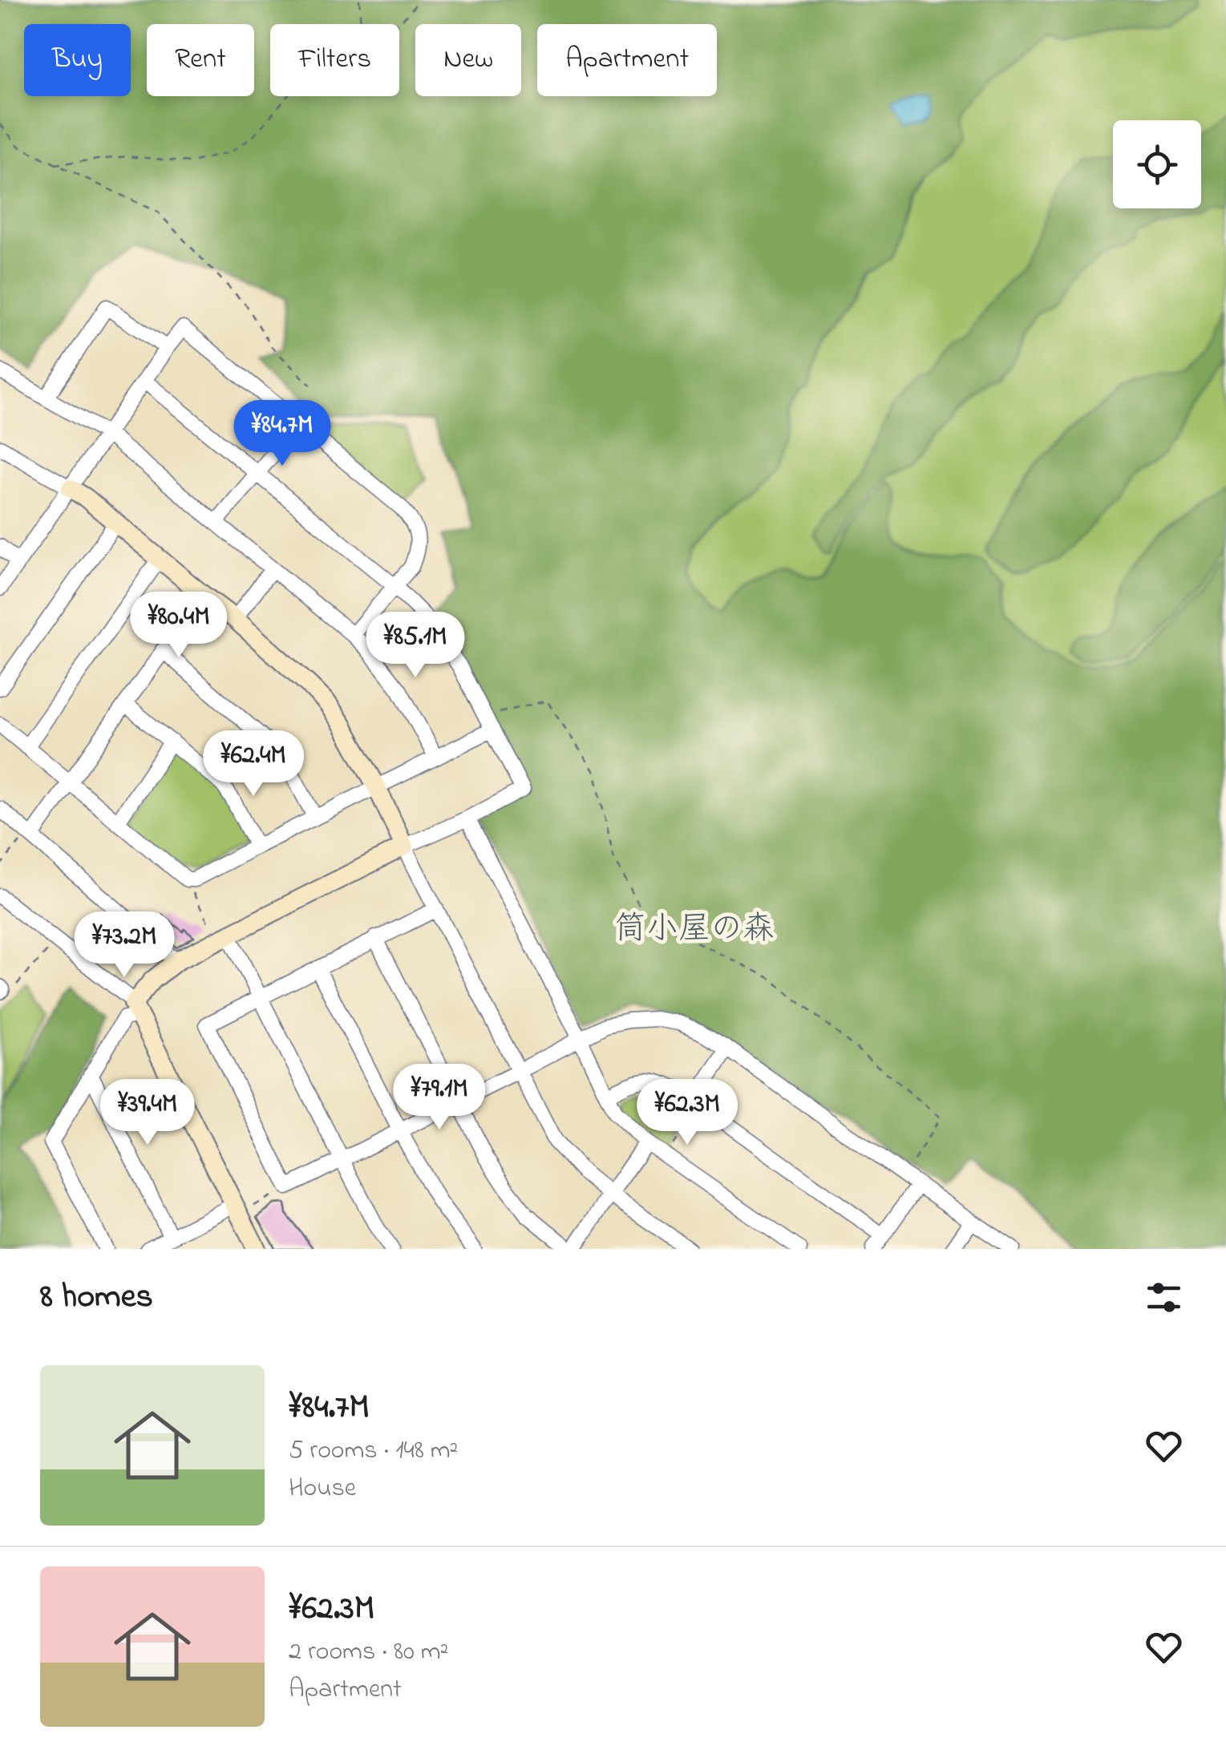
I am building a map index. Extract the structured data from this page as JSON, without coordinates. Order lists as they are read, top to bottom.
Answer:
{
  "parks": ["筒小屋の森"],
  "page": {
    "chip": [
      "Buy",
      "Rent",
      "Filters",
      "New",
      "Apartment"
    ],
    "price": [
      "¥84.7M",
      "¥80.4M",
      "¥85.1M",
      "¥62.4M",
      "¥73.2M",
      "¥79.1M",
      "¥39.4M",
      "¥62.3M"
    ],
    "heading": "8 homes",
    "list": [
      {
        "name": "¥84.7M",
        "note": "5 rooms · 148 m² · House"
      },
      {
        "name": "¥62.3M",
        "note": "2 rooms · 80 m² · Apartment"
      }
    ]
  }
}
